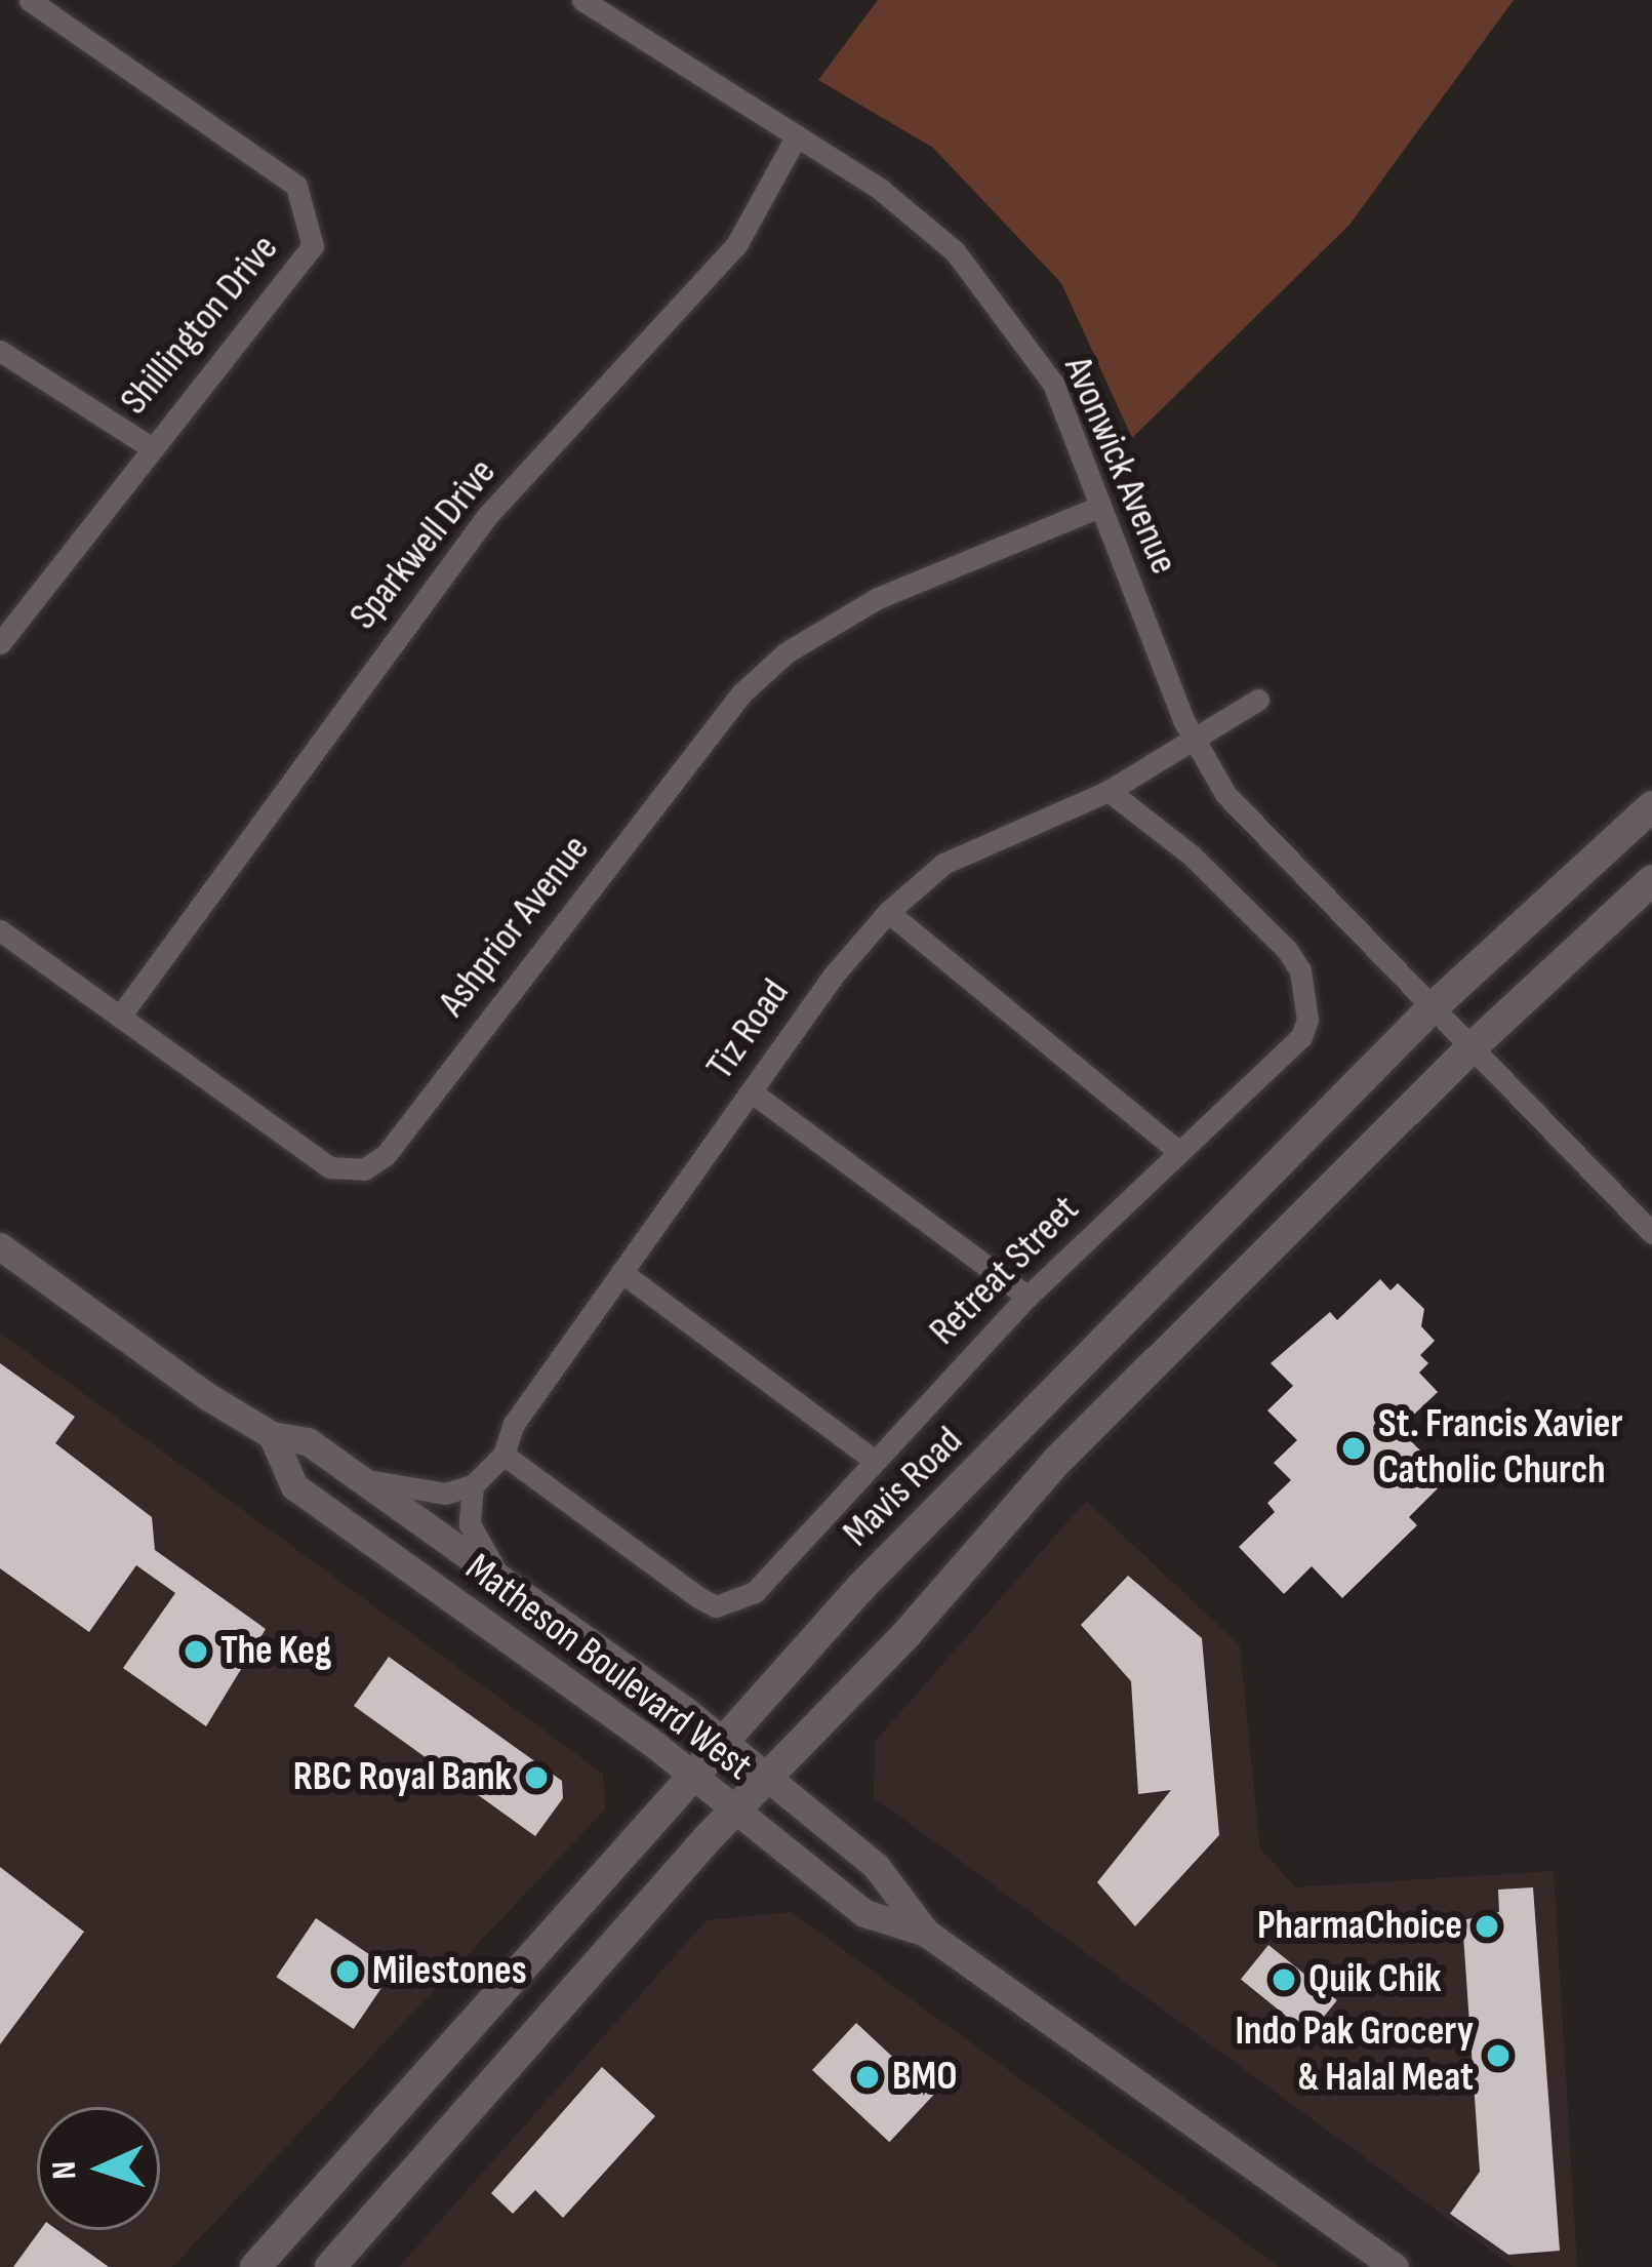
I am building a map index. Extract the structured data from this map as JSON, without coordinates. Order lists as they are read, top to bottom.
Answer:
{
  "streets": {
    "main road": ["Mavis Road"],
    "street": [
      "Shillington Drive",
      "Avonwick Avenue",
      "Sparkwell Drive",
      "Ashprior Avenue",
      "Tiz Road",
      "Retreat Street",
      "Matheson Boulevard West"
    ]
  },
  "crossings": [
    ["Avonwick Avenue", "Sparkwell Drive"],
    ["Avonwick Avenue", "Ashprior Avenue"],
    ["Avonwick Avenue", "Tiz Road"],
    ["Avonwick Avenue", "Mavis Road"],
    ["Sparkwell Drive", "Ashprior Avenue"],
    ["Tiz Road", "Retreat Street"],
    ["Mavis Road", "Matheson Boulevard West"]
  ],
  "places": [
    "St. Francis Xavier Catholic Church",
    "The Keg",
    "RBC Royal Bank",
    "PharmaChoice",
    "Milestones",
    "Quik Chik",
    "Indo Pak Grocery & Halal Meat",
    "BMO"
  ],
  "north": "left"
}
